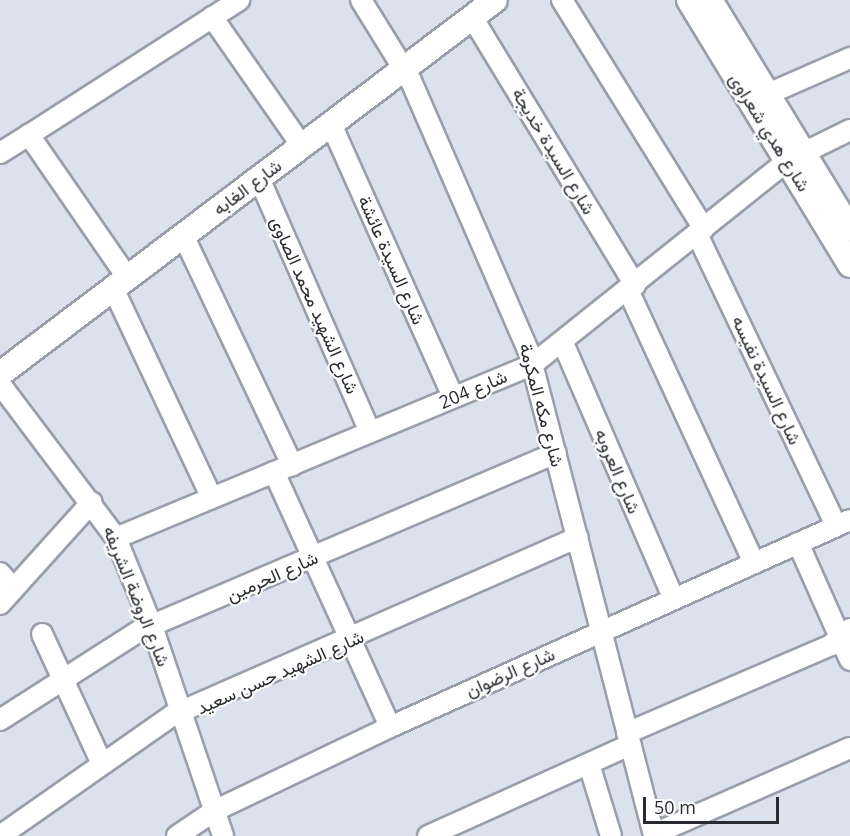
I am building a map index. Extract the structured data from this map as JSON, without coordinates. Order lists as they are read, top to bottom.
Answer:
{
  "streets": {
    "street": [
      "شارع هدي شعراوى",
      "شارع السيدة خديجة",
      "شارع الغابه",
      "شارع السيدة عائشة",
      "شارع الشهيد محمد الصاوى",
      "شارع السيدة نفيسه",
      "شارع 204",
      "شارع مكه المكرمة",
      "شارع العروبه",
      "شارع الحرمين",
      "شارع الروضة الشريفه",
      "شارع الشهيد حسن سعيد",
      "شارع الرضوان"
    ]
  },
  "crossings": [
    ["شارع هدي شعراوى", "شارع 204"],
    ["شارع السيدة خديجة", "شارع الغابه"],
    ["شارع السيدة خديجة", "شارع 204"],
    ["شارع السيدة خديجة", "شارع الرضوان"],
    ["شارع الغابه", "شارع السيدة عائشة"],
    ["شارع الغابه", "شارع الشهيد محمد الصاوى"],
    ["شارع الغابه", "شارع مكه المكرمة"],
    ["شارع السيدة عائشة", "شارع 204"],
    ["شارع الشهيد محمد الصاوى", "شارع 204"],
    ["شارع السيدة نفيسه", "شارع 204"],
    ["شارع السيدة نفيسه", "شارع الرضوان"],
    ["شارع 204", "شارع مكه المكرمة"],
    ["شارع 204", "شارع العروبه"],
    ["شارع 204", "شارع الروضة الشريفه"],
    ["شارع مكه المكرمة", "شارع الحرمين"],
    ["شارع مكه المكرمة", "شارع الشهيد حسن سعيد"],
    ["شارع مكه المكرمة", "شارع الرضوان"],
    ["شارع العروبه", "شارع الرضوان"],
    ["شارع الحرمين", "شارع الروضة الشريفه"],
    ["شارع الروضة الشريفه", "شارع الشهيد حسن سعيد"],
    ["شارع الروضة الشريفه", "شارع الرضوان"]
  ],
  "scale_bar": "50 m"
}
